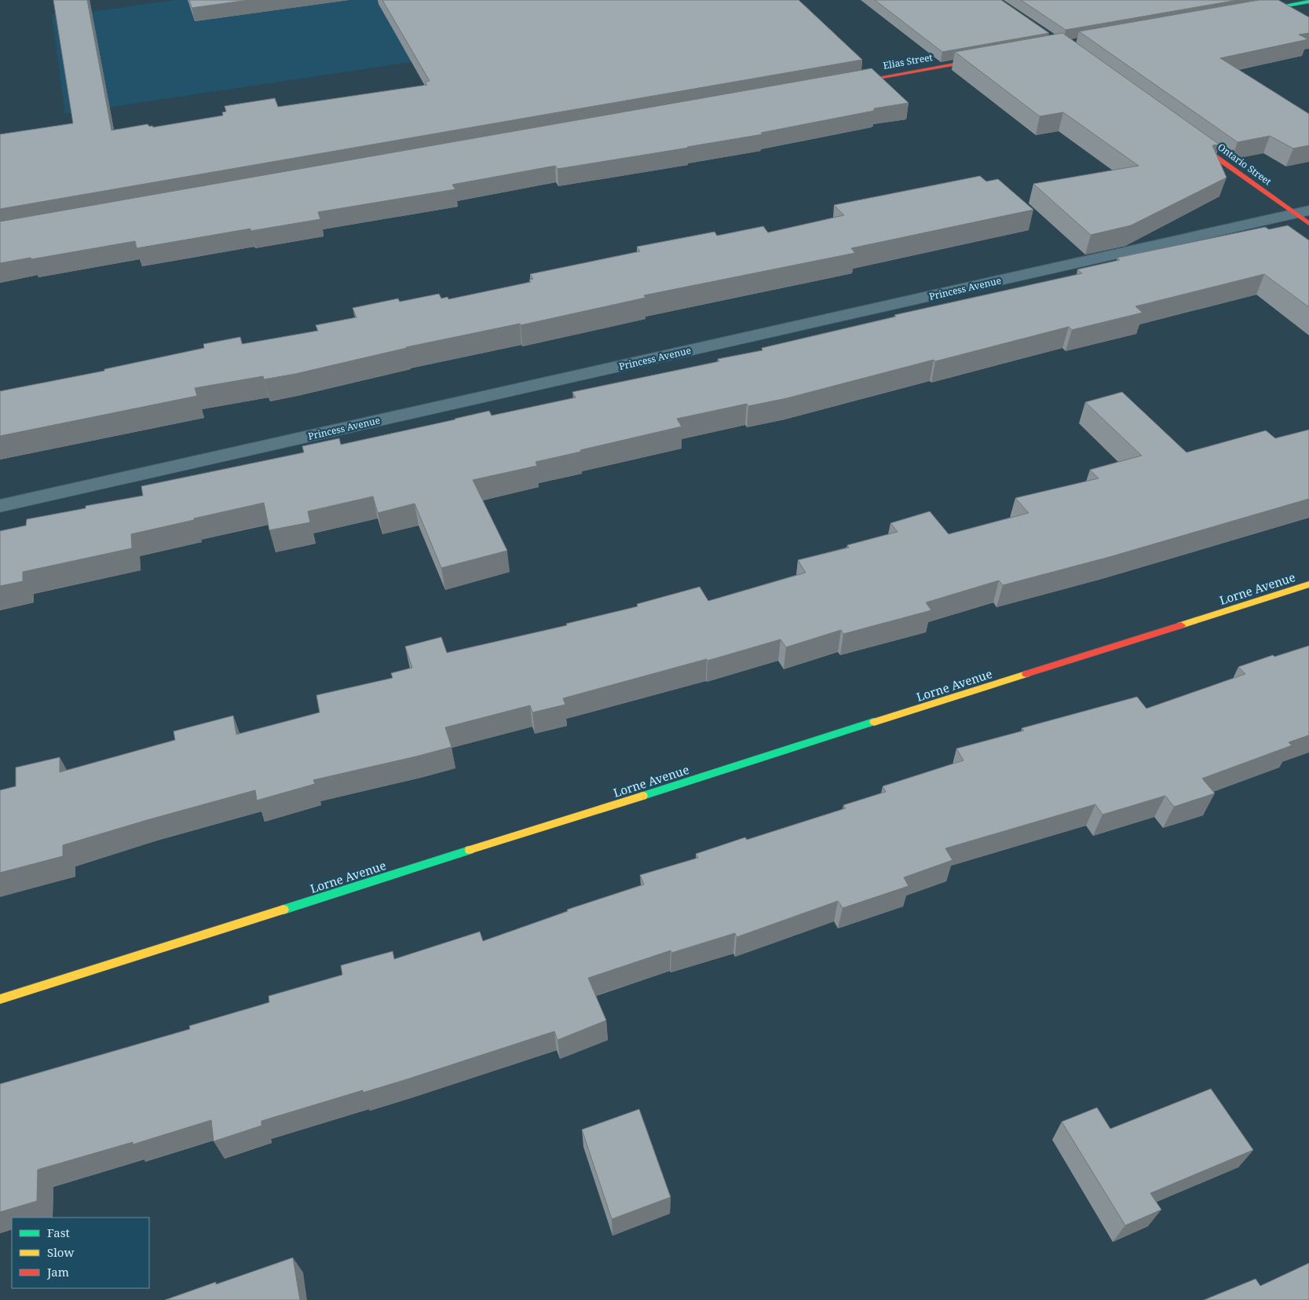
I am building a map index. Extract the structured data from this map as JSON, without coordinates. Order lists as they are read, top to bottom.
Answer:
{
  "streets": {
    "street": [
      "Elias Street",
      "Ontario Street",
      "Princess Avenue",
      "Lorne Avenue"
    ]
  },
  "crossings": [
    ["Ontario Street", "Princess Avenue"]
  ],
  "legend": ["Fast", "Slow", "Jam"]
}
